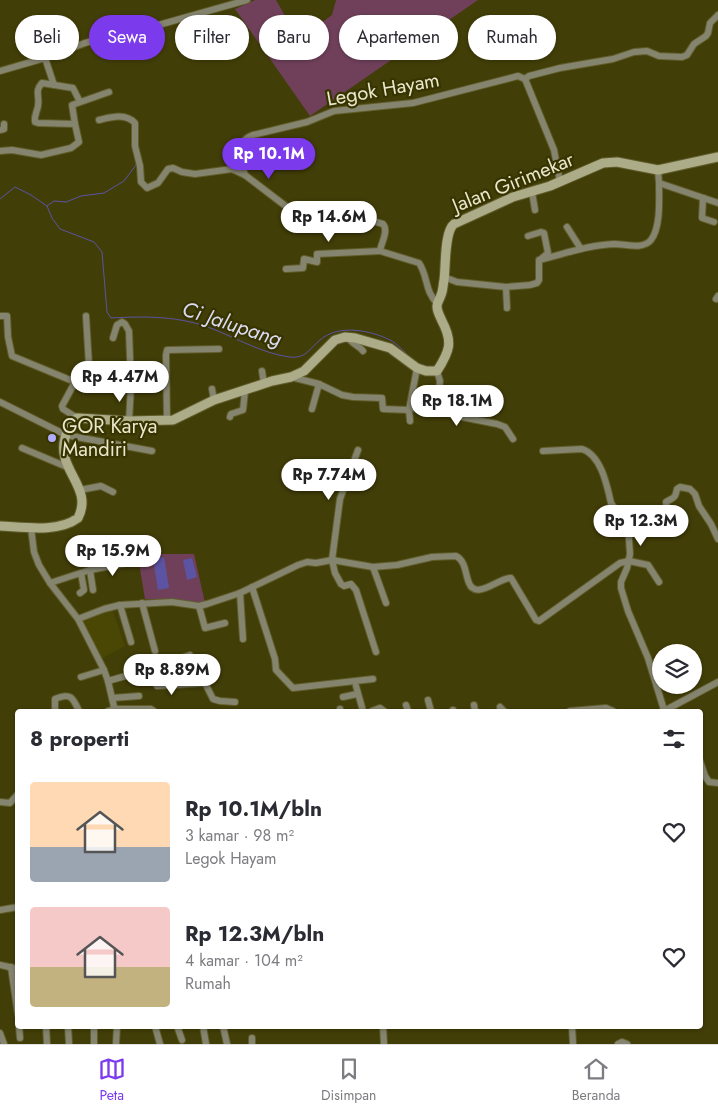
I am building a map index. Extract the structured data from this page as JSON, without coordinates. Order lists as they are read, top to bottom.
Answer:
{
  "streets": {
    "street": ["Legok Hayam", "Jalan Girimekar"]
  },
  "water": ["Ci Jalupang"],
  "places": ["GOR Karya Mandiri"],
  "page": {
    "chip": [
      "Beli",
      "Sewa",
      "Filter",
      "Baru",
      "Apartemen",
      "Rumah"
    ],
    "price": [
      "Rp 10.1M",
      "Rp 14.6M",
      "Rp 4.47M",
      "Rp 18.1M",
      "Rp 7.74M",
      "Rp 12.3M",
      "Rp 15.9M",
      "Rp 8.89M"
    ],
    "heading": "8 properti",
    "list": [
      {
        "name": "Rp 10.1M/bln",
        "note": "3 kamar · 98 m² · Legok Hayam"
      },
      {
        "name": "Rp 12.3M/bln",
        "note": "4 kamar · 104 m² · Rumah"
      }
    ],
    "tabs": ["Peta", "Disimpan", "Beranda"]
  }
}
